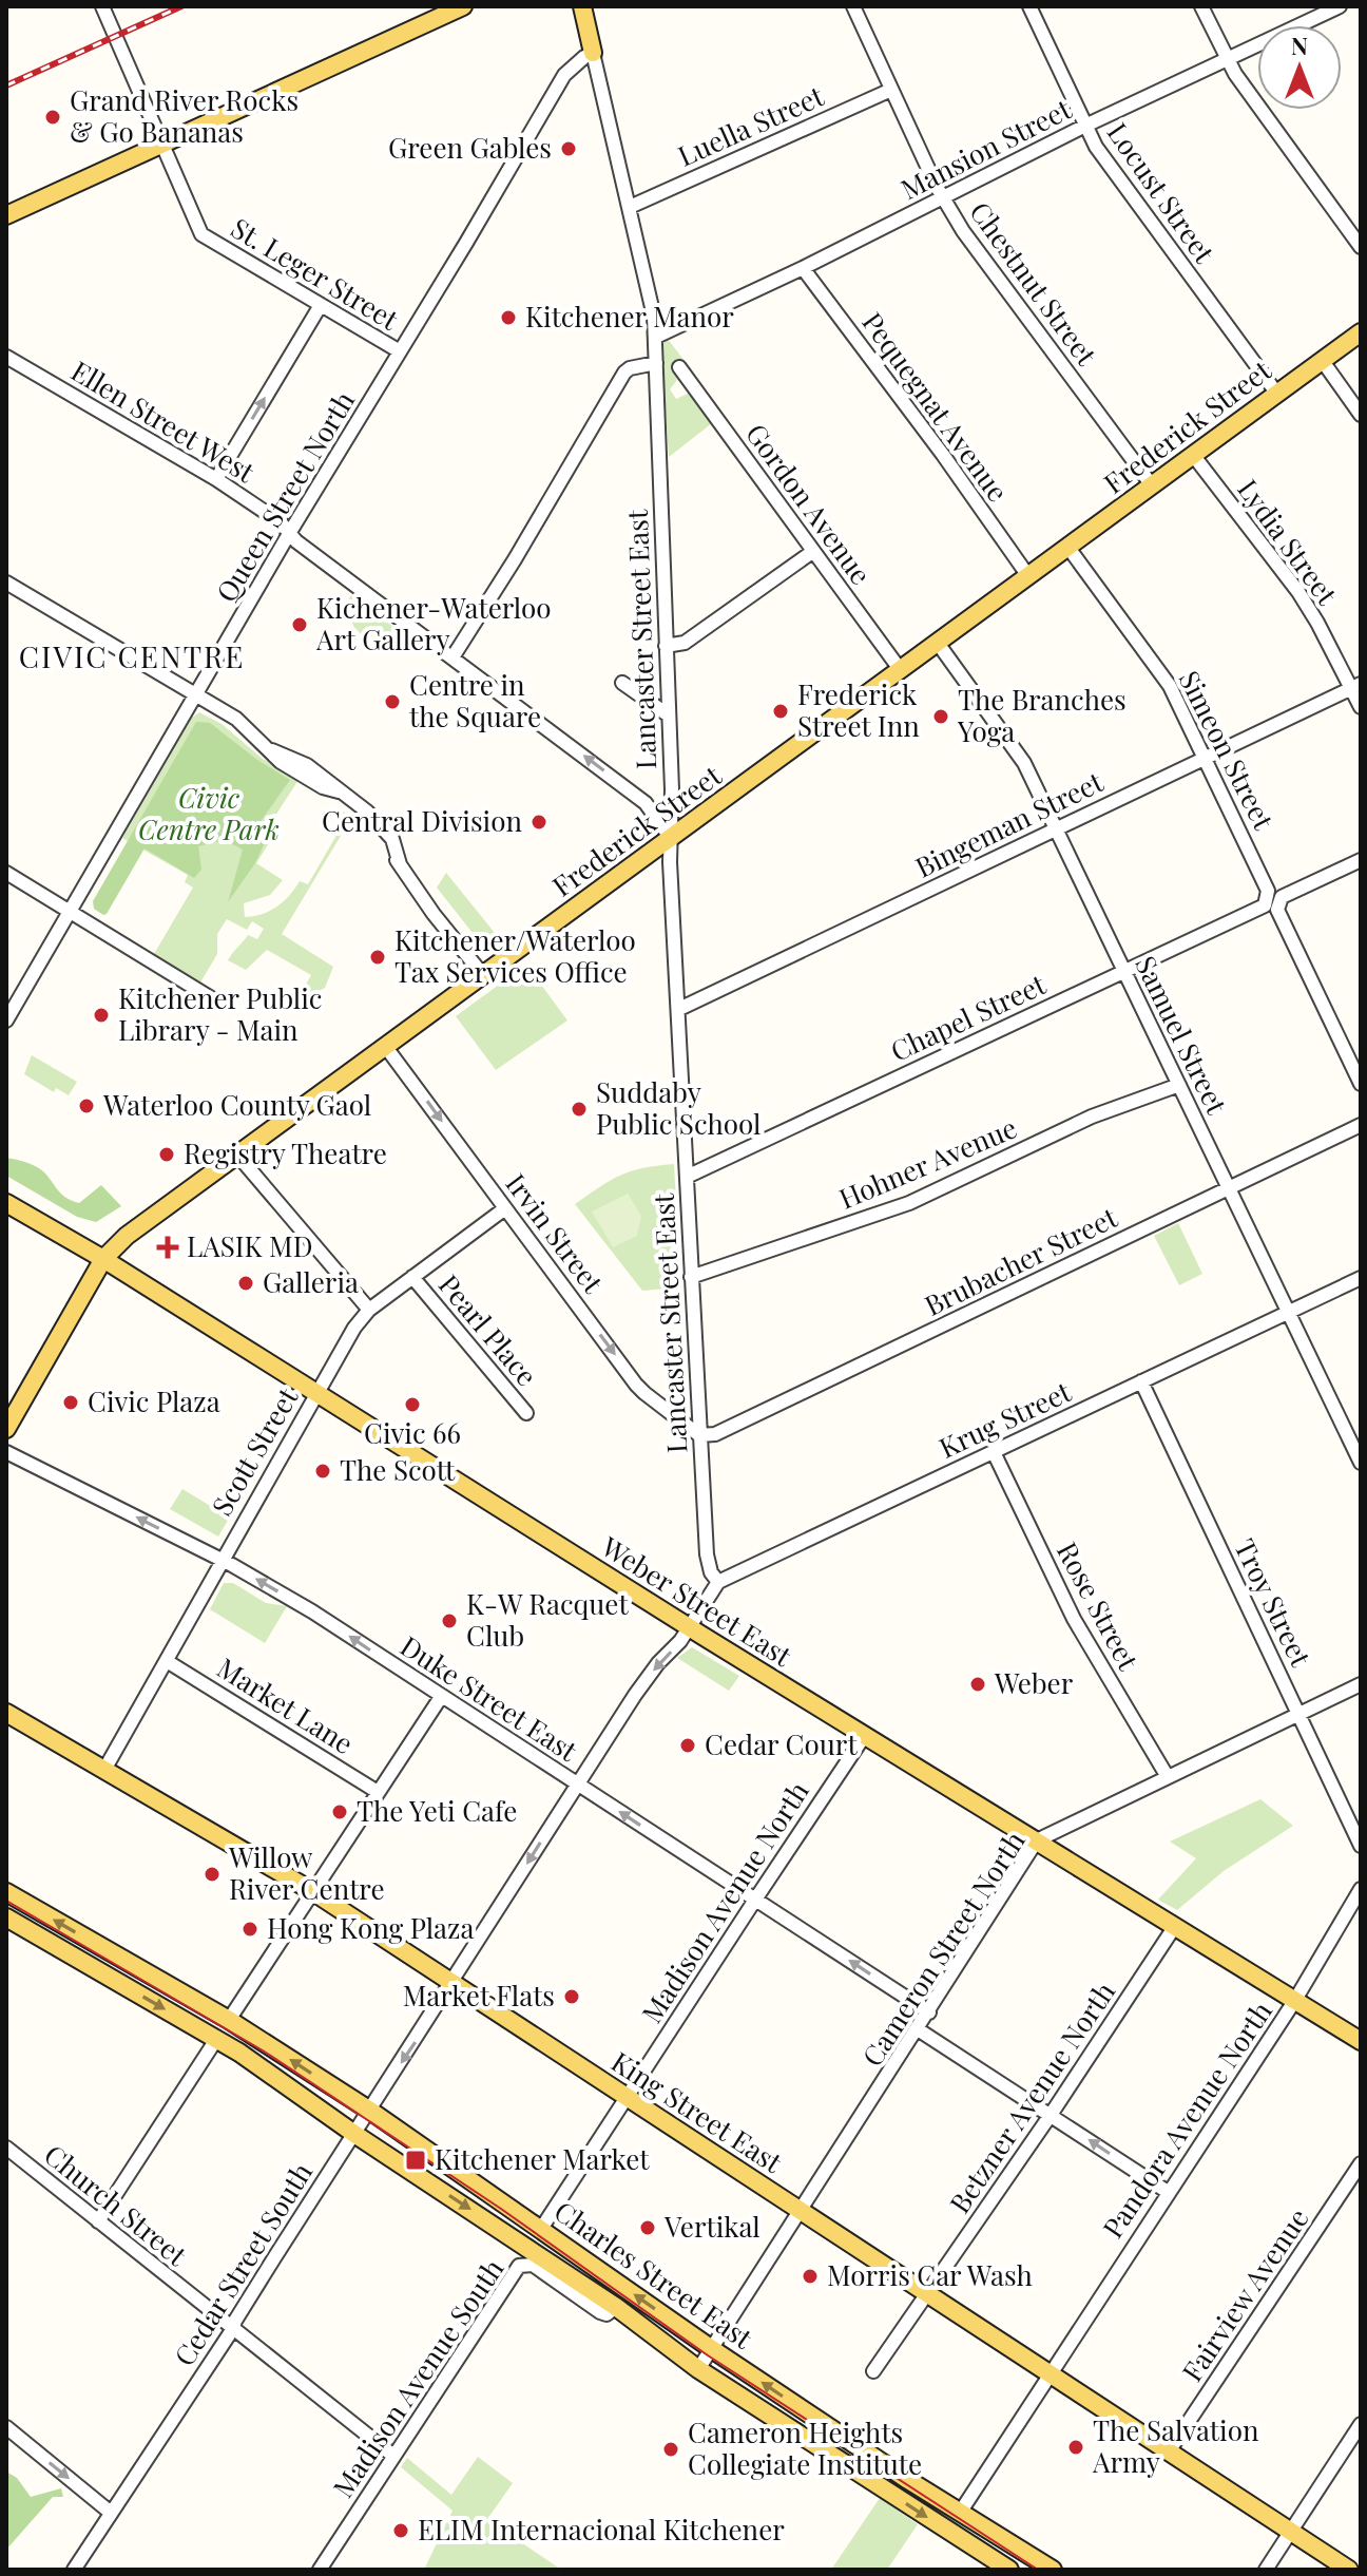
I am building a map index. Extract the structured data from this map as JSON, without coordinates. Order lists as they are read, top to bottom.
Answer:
{
  "streets": {
    "main road": [
      "Frederick Street",
      "Weber Street East",
      "King Street East",
      "Charles Street East"
    ],
    "street": [
      "Luella Street",
      "Mansion Street",
      "Locust Street",
      "St. Leger Street",
      "Chestnut Street",
      "Pequegnat Avenue",
      "Ellen Street West",
      "Queen Street North",
      "Gordon Avenue",
      "Lydia Street",
      "Lancaster Street East",
      "Simeon Street",
      "Bingeman Street",
      "Chapel Street",
      "Samuel Street",
      "Hohner Avenue",
      "Irvin Street",
      "Brubacher Street",
      "Pearl Place",
      "Krug Street",
      "Scott Street",
      "Troy Street",
      "Rose Street",
      "Duke Street East",
      "Market Lane",
      "Madison Avenue North",
      "Cameron Street North",
      "Betzner Avenue North",
      "Pandora Avenue North",
      "Church Street",
      "Cedar Street South",
      "Fairview Avenue",
      "Madison Avenue South"
    ]
  },
  "crossings": [
    ["Luella Street", "Chestnut Street"],
    ["Luella Street", "Lancaster Street East"],
    ["Mansion Street", "Locust Street"],
    ["Mansion Street", "Chestnut Street"],
    ["Mansion Street", "Pequegnat Avenue"],
    ["Mansion Street", "Lancaster Street East"],
    ["Locust Street", "Frederick Street"],
    ["St. Leger Street", "Queen Street North"],
    ["Chestnut Street", "Frederick Street"],
    ["Pequegnat Avenue", "Frederick Street"],
    ["Ellen Street West", "Frederick Street"],
    ["Ellen Street West", "Queen Street North"],
    ["Ellen Street West", "Lancaster Street East"],
    ["Frederick Street", "Gordon Avenue"],
    ["Frederick Street", "Lydia Street"],
    ["Frederick Street", "Lancaster Street East"],
    ["Frederick Street", "Simeon Street"],
    ["Frederick Street", "Samuel Street"],
    ["Frederick Street", "Irvin Street"],
    ["Frederick Street", "Weber Street East"],
    ["Queen Street North", "Lancaster Street East"],
    ["Lydia Street", "Bingeman Street"],
    ["Lancaster Street East", "Bingeman Street"],
    ["Lancaster Street East", "Chapel Street"],
    ["Lancaster Street East", "Hohner Avenue"],
    ["Lancaster Street East", "Irvin Street"],
    ["Lancaster Street East", "Brubacher Street"],
    ["Lancaster Street East", "Krug Street"],
    ["Simeon Street", "Bingeman Street"],
    ["Simeon Street", "Chapel Street"],
    ["Bingeman Street", "Samuel Street"],
    ["Chapel Street", "Samuel Street"],
    ["Samuel Street", "Hohner Avenue"],
    ["Samuel Street", "Brubacher Street"],
    ["Samuel Street", "Krug Street"],
    ["Irvin Street", "Brubacher Street"],
    ["Irvin Street", "Scott Street"],
    ["Pearl Place", "Scott Street"],
    ["Krug Street", "Troy Street"],
    ["Krug Street", "Rose Street"],
    ["Scott Street", "Weber Street East"],
    ["Scott Street", "Duke Street East"],
    ["Scott Street", "Market Lane"],
    ["Scott Street", "King Street East"],
    ["Weber Street East", "Madison Avenue North"],
    ["Weber Street East", "Cameron Street North"],
    ["Weber Street East", "Betzner Avenue North"],
    ["Weber Street East", "Pandora Avenue North"],
    ["Weber Street East", "Cedar Street South"],
    ["Troy Street", "Cameron Street North"],
    ["Rose Street", "Cameron Street North"],
    ["Duke Street East", "Madison Avenue North"],
    ["Duke Street East", "Cameron Street North"],
    ["Duke Street East", "Cedar Street South"],
    ["Madison Avenue North", "King Street East"],
    ["Cameron Street North", "King Street East"],
    ["Cameron Street North", "Charles Street East"],
    ["Betzner Avenue North", "King Street East"],
    ["King Street East", "Pandora Avenue North"],
    ["King Street East", "Cedar Street South"],
    ["King Street East", "Fairview Avenue"],
    ["Pandora Avenue North", "Charles Street East"],
    ["Church Street", "Cedar Street South"],
    ["Church Street", "Madison Avenue South"],
    ["Cedar Street South", "Charles Street East"],
    ["Charles Street East", "Madison Avenue South"]
  ],
  "one_way": ["Irvin Street", "Duke Street East", "Cedar Street South"],
  "districts": ["CIVIC CENTRE"],
  "parks": ["Civic Centre Park"],
  "places": {
    "other": [
      "Grand River Rocks & Go Bananas",
      "Green Gables",
      "Kitchener Manor",
      "Kichener-Waterloo Art Gallery",
      "Centre in the Square",
      "Frederick Street Inn",
      "The Branches Yoga",
      "Central Division",
      "Kitchener/Waterloo Tax Services Office",
      "Kitchener Public Library - Main",
      "Waterloo County Gaol",
      "Suddaby Public School",
      "Registry Theatre",
      "Galleria",
      "Civic Plaza",
      "Civic 66",
      "The Scott",
      "K-W Racquet Club",
      "Weber",
      "Cedar Court",
      "The Yeti Cafe",
      "Willow River Centre",
      "Hong Kong Plaza",
      "Market Flats",
      "Vertikal",
      "Morris Car Wash",
      "The Salvation Army",
      "Cameron Heights Collegiate Institute",
      "ELIM Internacional Kitchener"
    ],
    "health": ["LASIK MD"],
    "transit": ["Kitchener Market"]
  },
  "north": "top"
}
